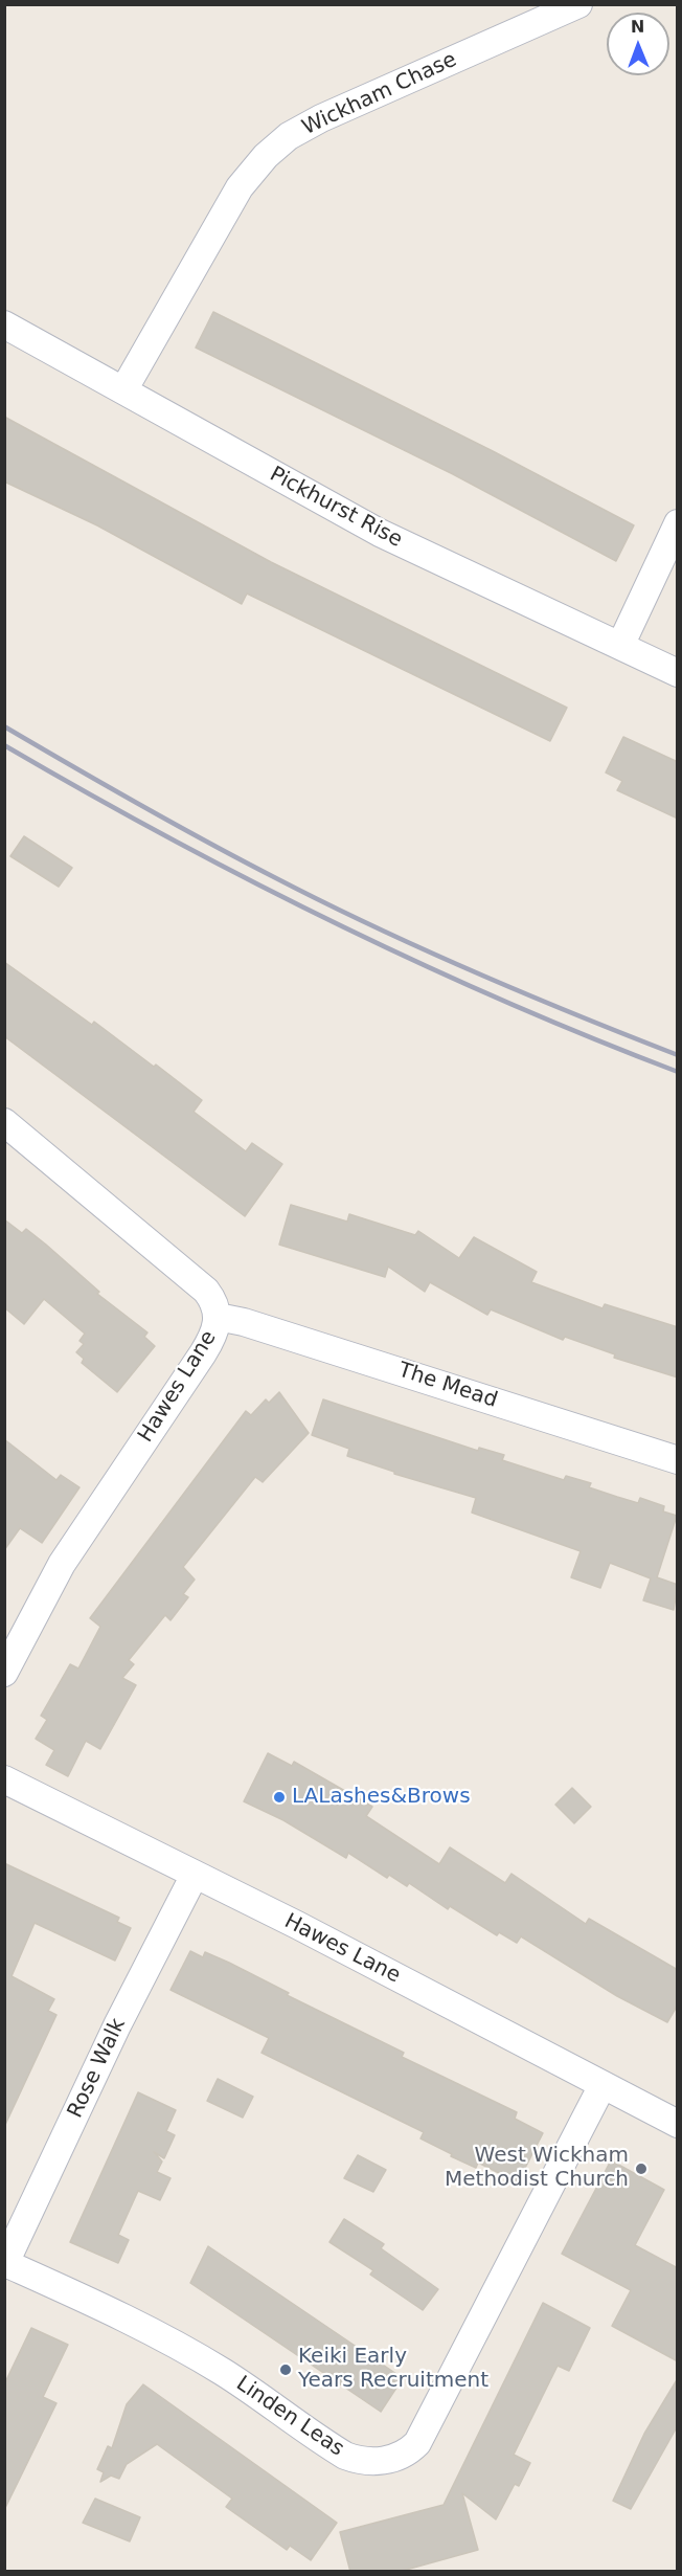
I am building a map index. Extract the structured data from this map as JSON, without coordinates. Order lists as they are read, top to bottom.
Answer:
{
  "streets": {
    "street": [
      "Wickham Chase",
      "Pickhurst Rise",
      "The Mead",
      "Hawes Lane",
      "Rose Walk",
      "Linden Leas"
    ]
  },
  "crossings": [
    ["Wickham Chase", "Pickhurst Rise"],
    ["The Mead", "Hawes Lane"],
    ["Hawes Lane", "Rose Walk"],
    ["Hawes Lane", "Linden Leas"],
    ["Rose Walk", "Linden Leas"]
  ],
  "places": ["LALashes&Brows", "West Wickham Methodist Church", "Keiki Early Years Recruitment"],
  "north": "top"
}
